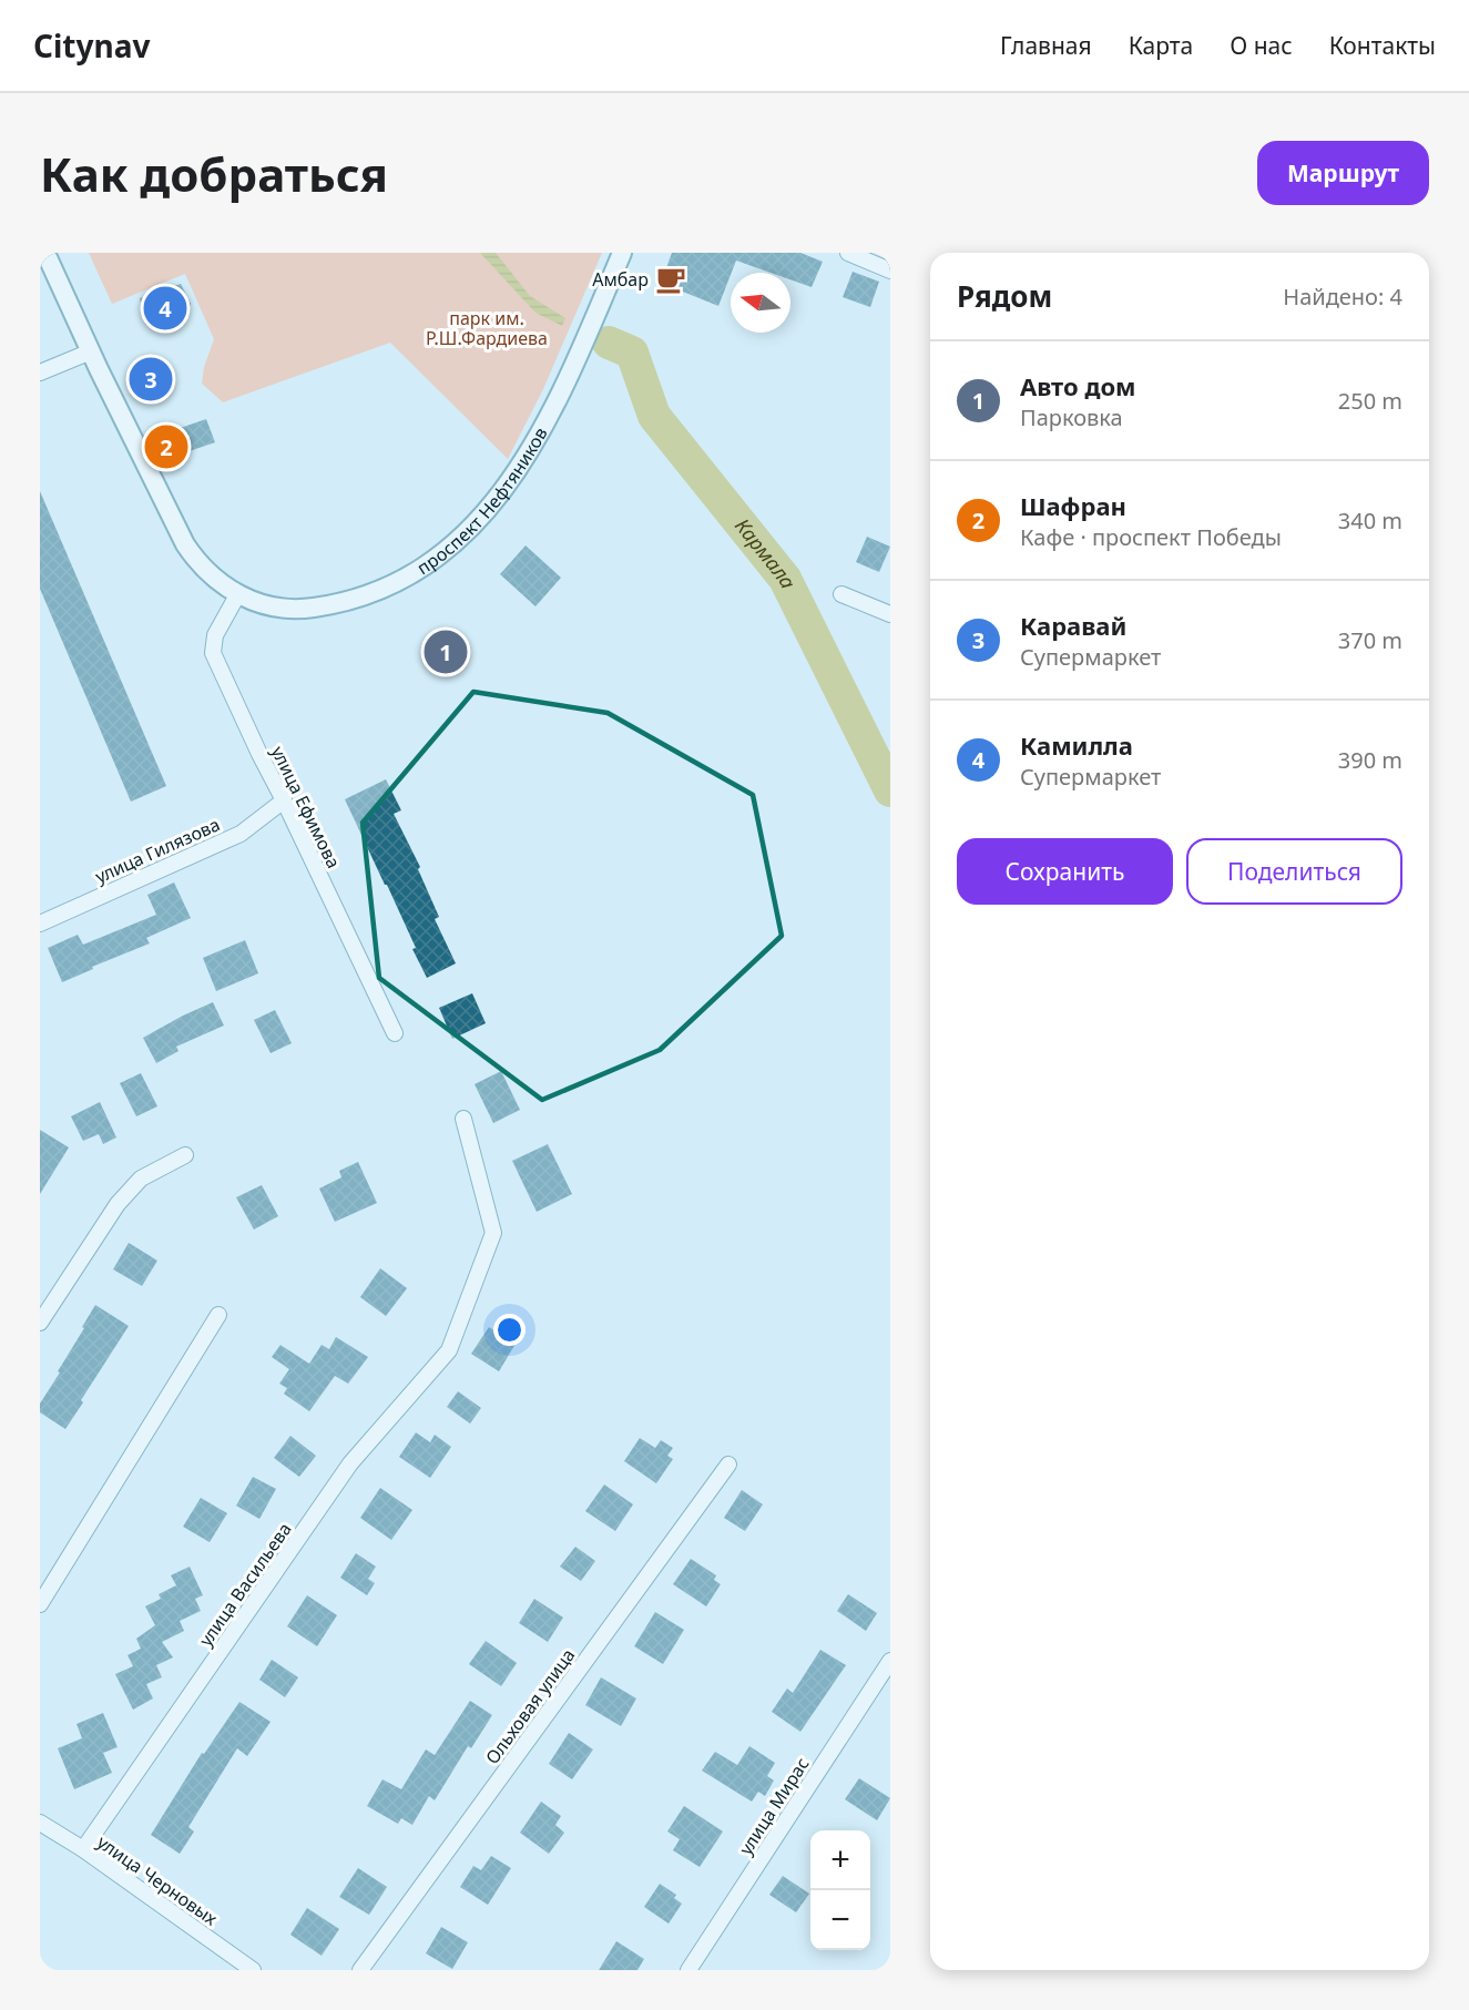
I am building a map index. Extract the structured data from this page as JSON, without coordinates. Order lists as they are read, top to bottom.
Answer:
{
  "streets": {
    "street": [
      "проспект Нефтяников",
      "улица Ефимова",
      "улица Гилязова",
      "улица Васильева",
      "Ольховая улица",
      "улица Мирас",
      "улица Черновых"
    ]
  },
  "crossings": [
    ["проспект Нефтяников", "улица Ефимова"],
    ["улица Ефимова", "улица Гилязова"],
    ["улица Васильева", "улица Черновых"]
  ],
  "water": ["Кармала"],
  "parks": ["парк им. Р.Ш.Фардиева"],
  "places": {
    "cafe": ["Амбар"]
  },
  "north": "left",
  "page": {
    "header": "Citynav",
    "nav": [
      "Главная",
      "Карта",
      "О нас",
      "Контакты"
    ],
    "buttons": [
      "Маршрут",
      ["Сохранить", "Поделиться"]
    ],
    "title": "Как добраться",
    "heading": ["Рядом", "Найдено: 4"],
    "pins": [
      "4",
      "3",
      "2",
      "1"
    ],
    "list": [
      {
        "mark": "1",
        "name": "Авто дом",
        "note": "Парковка",
        "value": "250 m"
      },
      {
        "mark": "2",
        "name": "Шафран",
        "note": "Кафе · проспект Победы",
        "value": "340 m"
      },
      {
        "mark": "3",
        "name": "Каравай",
        "note": "Супермаркет",
        "value": "370 m"
      },
      {
        "mark": "4",
        "name": "Камилла",
        "note": "Супермаркет",
        "value": "390 m"
      }
    ],
    "map_buttons": ["+", "−"]
  }
}
